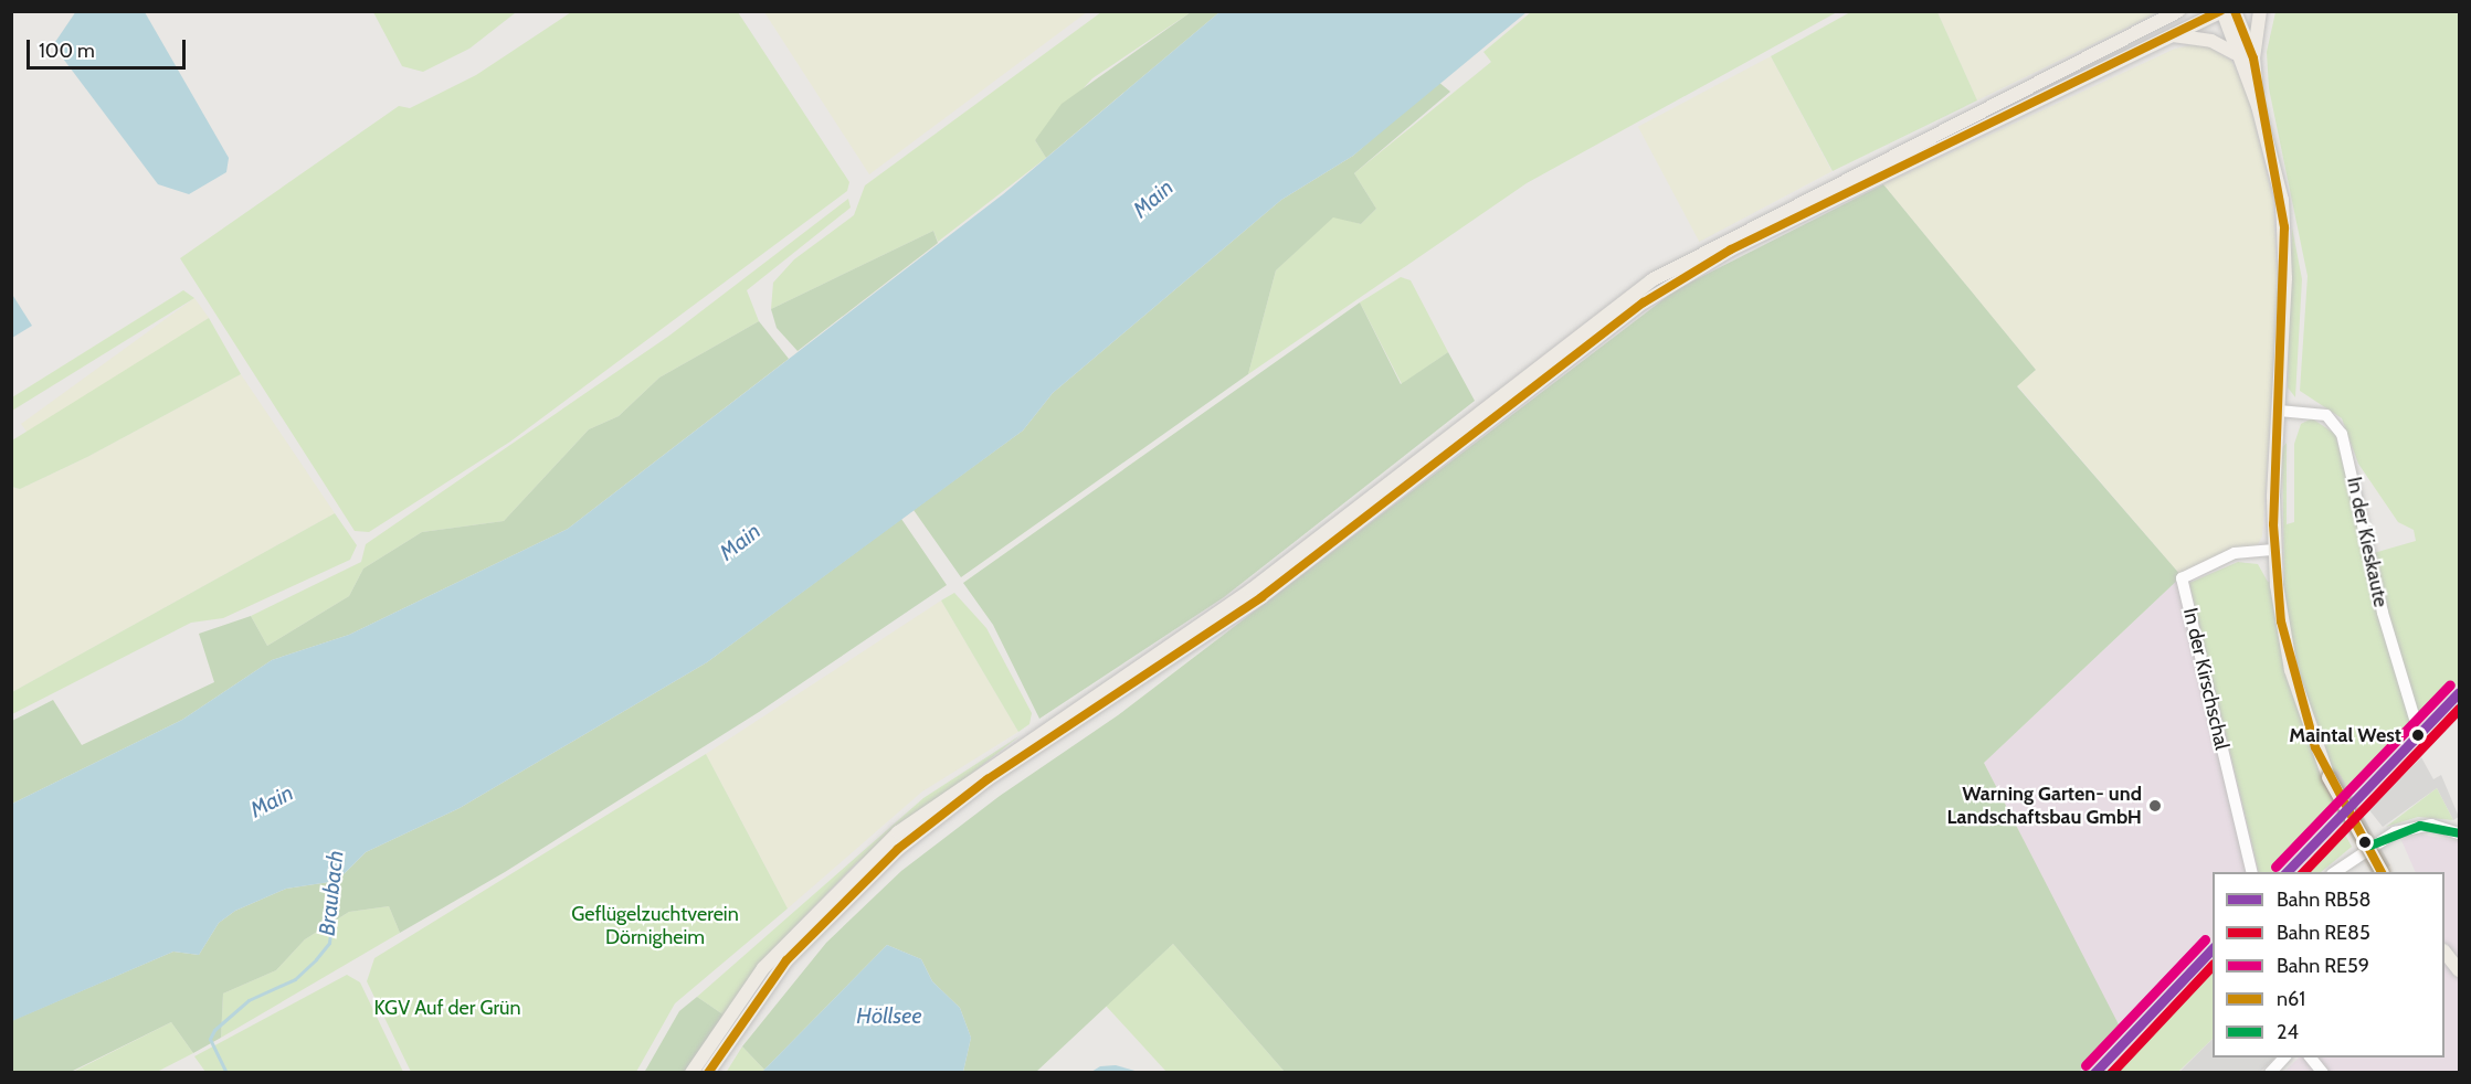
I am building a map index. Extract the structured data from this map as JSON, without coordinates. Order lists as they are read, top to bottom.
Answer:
{
  "streets": {
    "street": ["In der Kieskaute", "In der Kirschschal"]
  },
  "water": ["Main", "Braubach", "Höllsee"],
  "parks": ["Geflügelzuchtverein Dörnigheim", "KGV Auf der Grün"],
  "places": ["Maintal West", "Warning Garten- und Landschaftsbau GmbH"],
  "lines": [
    "transit line n61",
    "rail line RE59",
    "rail line RB58",
    "rail line RE85",
    "transit line 24"
  ],
  "legend": [
    "Bahn RB58",
    "Bahn RE85",
    "Bahn RE59",
    "n61",
    "24"
  ],
  "scale_bar": "100 m"
}
